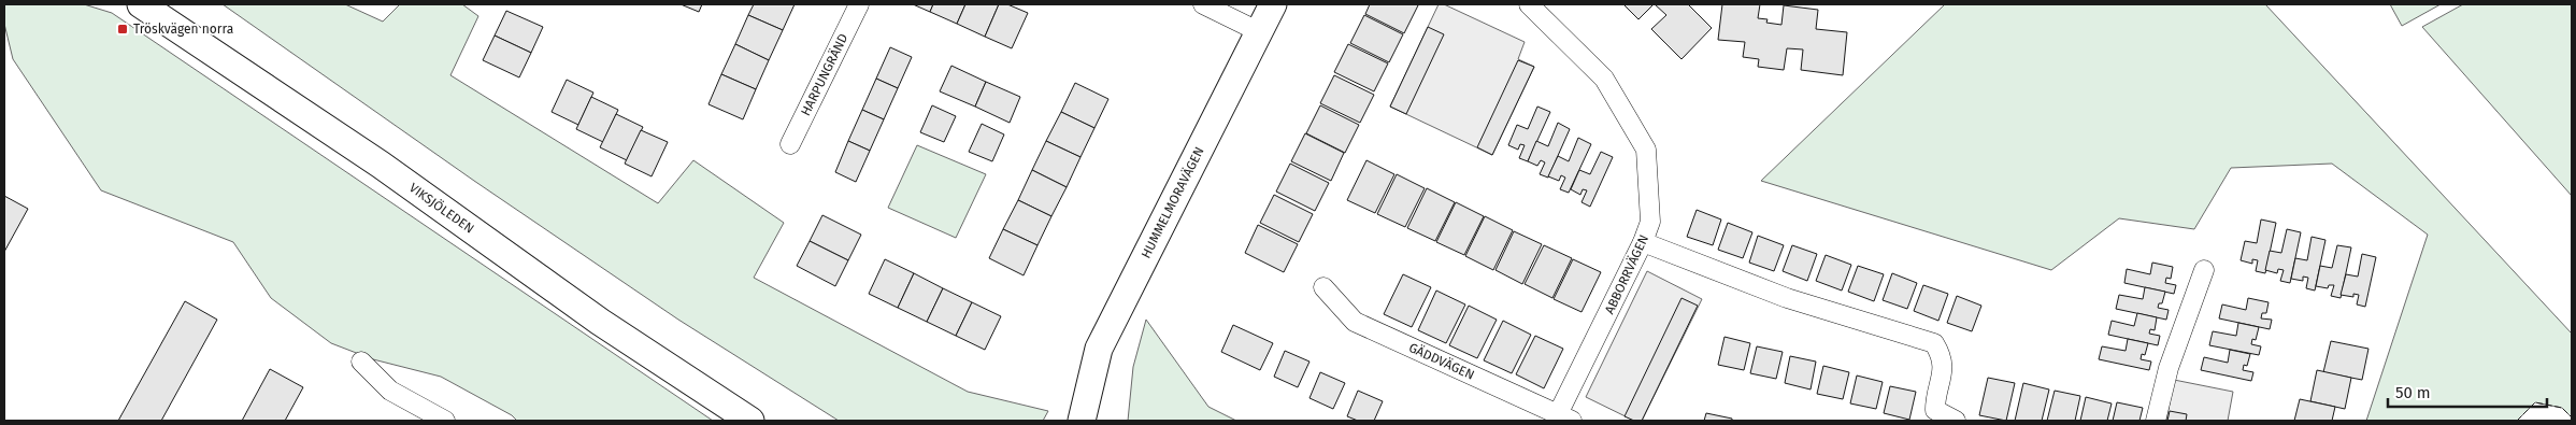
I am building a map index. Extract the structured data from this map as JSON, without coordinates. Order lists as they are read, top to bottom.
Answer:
{
  "streets": {
    "main road": ["HUMMELMORAVÄGEN", "VIKSJÖLEDEN"],
    "street": ["HARPUNGRÄND", "ABBORRVÄGEN", "GÄDDVÄGEN"]
  },
  "crossings": [
    ["ABBORRVÄGEN", "GÄDDVÄGEN"]
  ],
  "places": {
    "transit": ["Tröskvägen norra"]
  },
  "scale_bar": "50 m"
}
